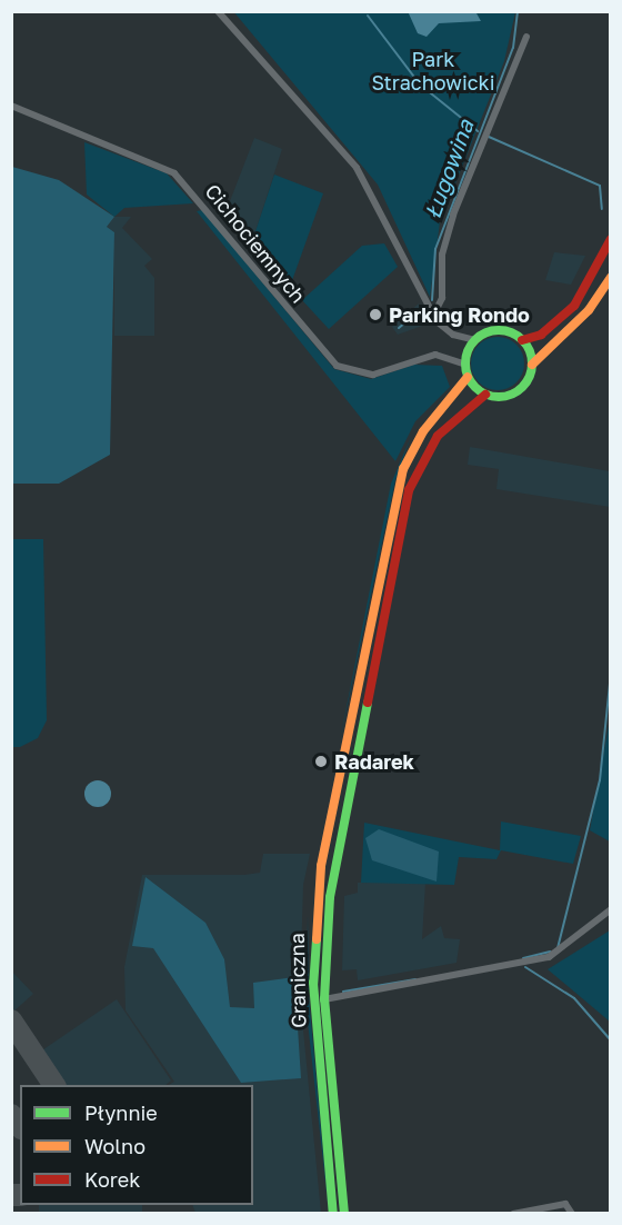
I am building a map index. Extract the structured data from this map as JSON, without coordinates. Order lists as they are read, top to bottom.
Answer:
{
  "streets": {
    "main road": ["Graniczna"],
    "street": ["Cichociemnych"]
  },
  "crossings": [
    ["Cichociemnych", "Graniczna"]
  ],
  "water": ["Ługowina"],
  "parks": ["Park Strachowicki"],
  "places": ["Parking Rondo", "Radarek"],
  "legend": ["Płynnie", "Wolno", "Korek"]
}
